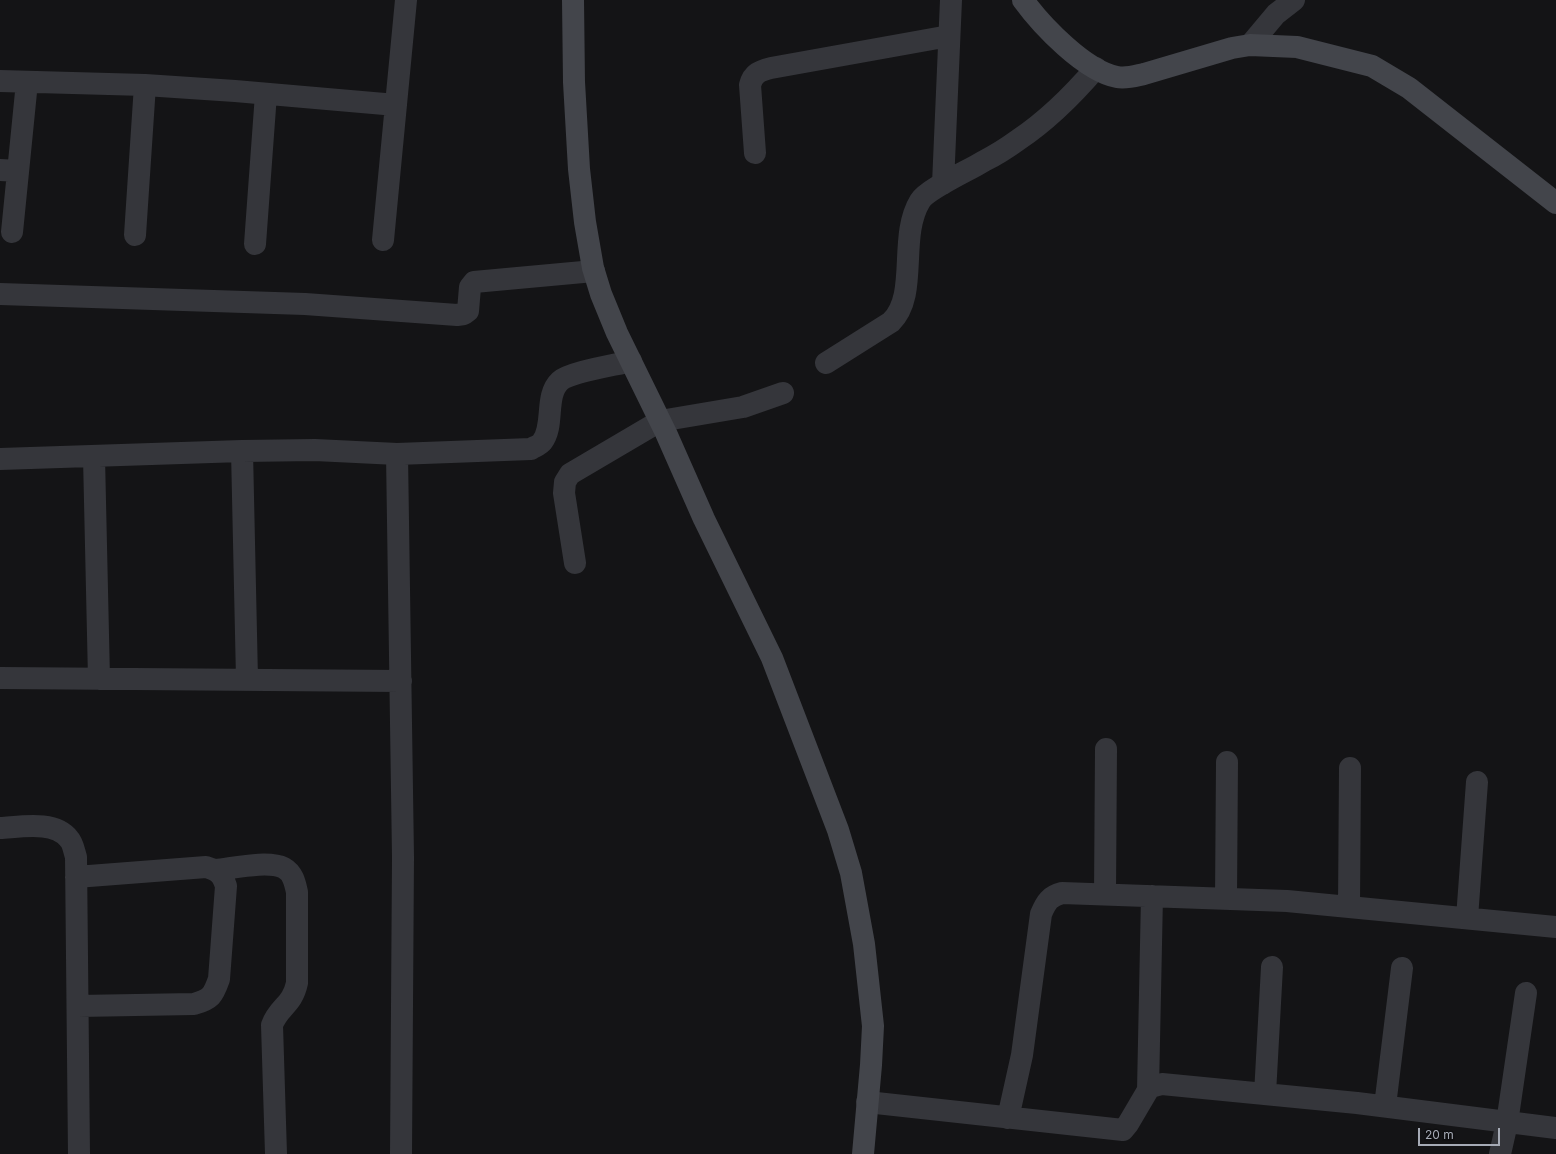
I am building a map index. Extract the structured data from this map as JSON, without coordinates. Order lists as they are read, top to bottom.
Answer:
{
  "scale_bar": "20 m"
}
